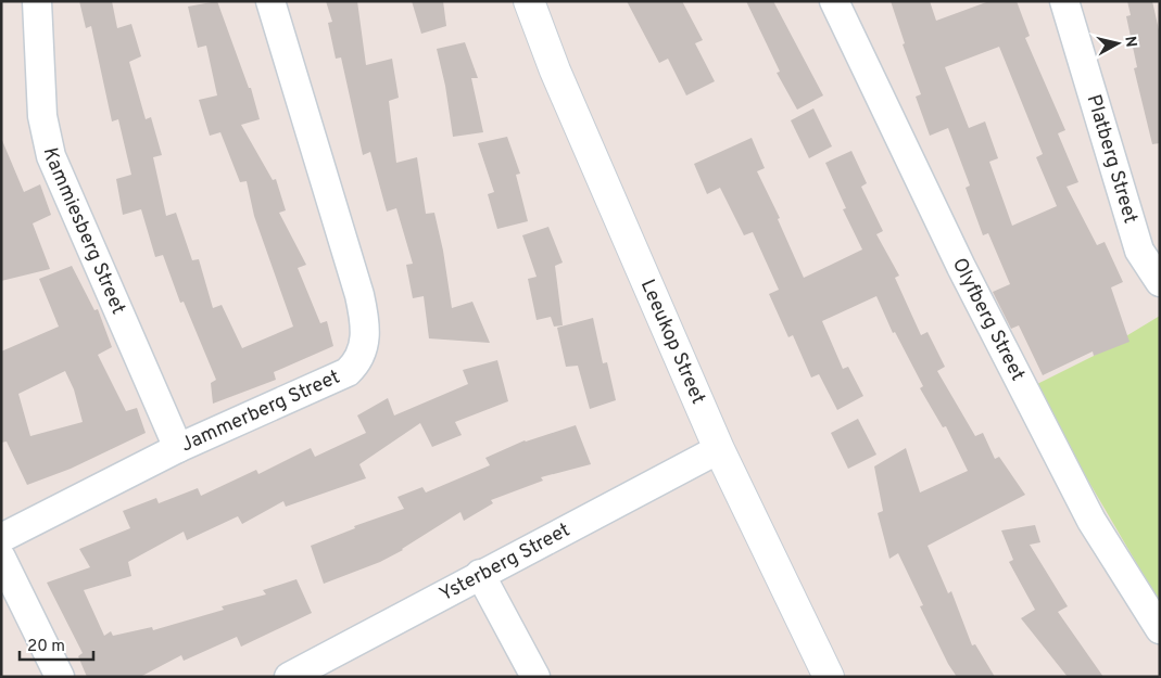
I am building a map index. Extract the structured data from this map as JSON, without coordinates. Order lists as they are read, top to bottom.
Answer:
{
  "streets": {
    "street": [
      "Platberg Street",
      "Kammiesberg Street",
      "Olyfberg Street",
      "Leeukop Street",
      "Jammerberg Street",
      "Ysterberg Street"
    ]
  },
  "crossings": [
    ["Kammiesberg Street", "Jammerberg Street"],
    ["Leeukop Street", "Ysterberg Street"]
  ],
  "scale_bar": "20 m",
  "north": "right"
}
